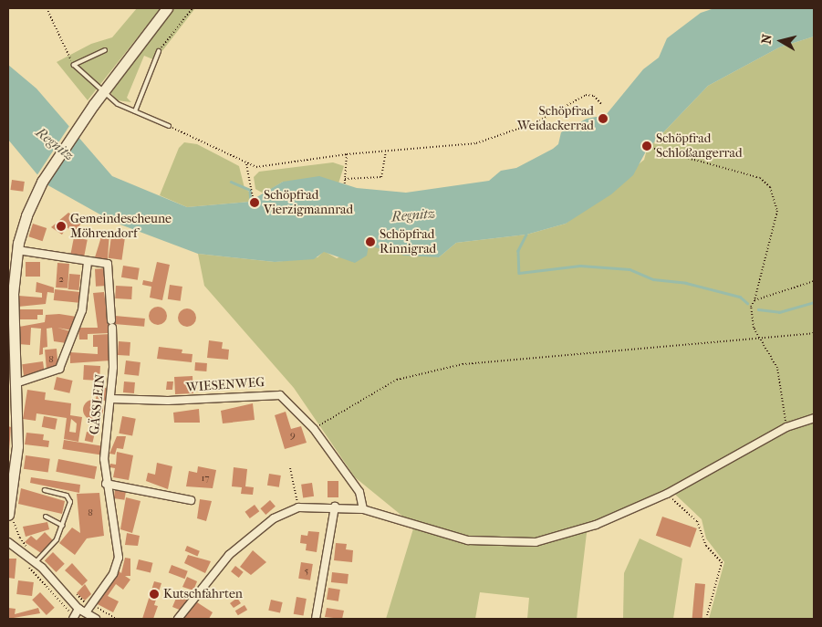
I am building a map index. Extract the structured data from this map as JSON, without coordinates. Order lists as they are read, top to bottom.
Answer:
{
  "streets": {
    "street": ["WIESENWEG", "GÄSSLEIN"]
  },
  "crossings": [
    ["WIESENWEG", "GÄSSLEIN"]
  ],
  "water": ["Regnitz"],
  "places": [
    "Schöpfrad Weidackerrad",
    "Schöpfrad Schloßangerrad",
    "Schöpfrad Vierzigmannrad",
    "Gemeindescheune Möhrendorf",
    "Schöpfrad Rinnigrad",
    "Kutschfahrten"
  ],
  "house_numbers": [
    "2",
    "8",
    "9",
    "17",
    "8",
    "5"
  ],
  "north": "left"
}
